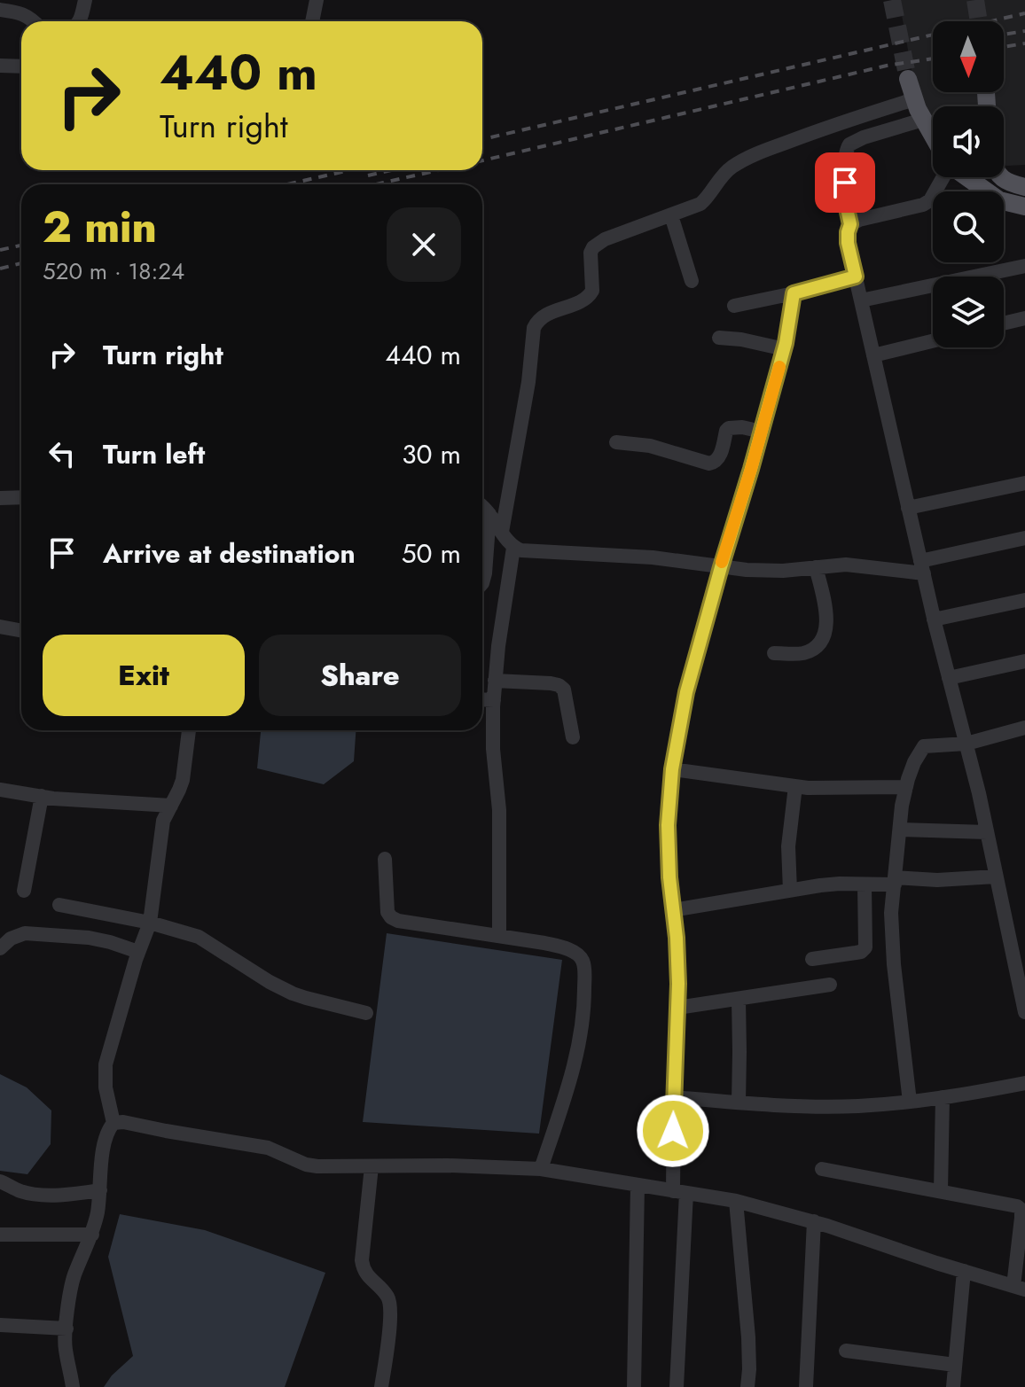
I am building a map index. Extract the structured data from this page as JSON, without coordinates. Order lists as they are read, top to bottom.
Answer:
{
  "north": "bottom",
  "page": {
    "turn": ["440 m", "Turn right"],
    "heading": ["2 min", "520 m · 18:24"],
    "list": [
      {
        "name": "Turn right",
        "value": "440 m"
      },
      {
        "name": "Turn left",
        "value": "30 m"
      },
      {
        "name": "Arrive at destination",
        "value": "50 m"
      }
    ],
    "buttons": ["Exit", "Share"]
  }
}
